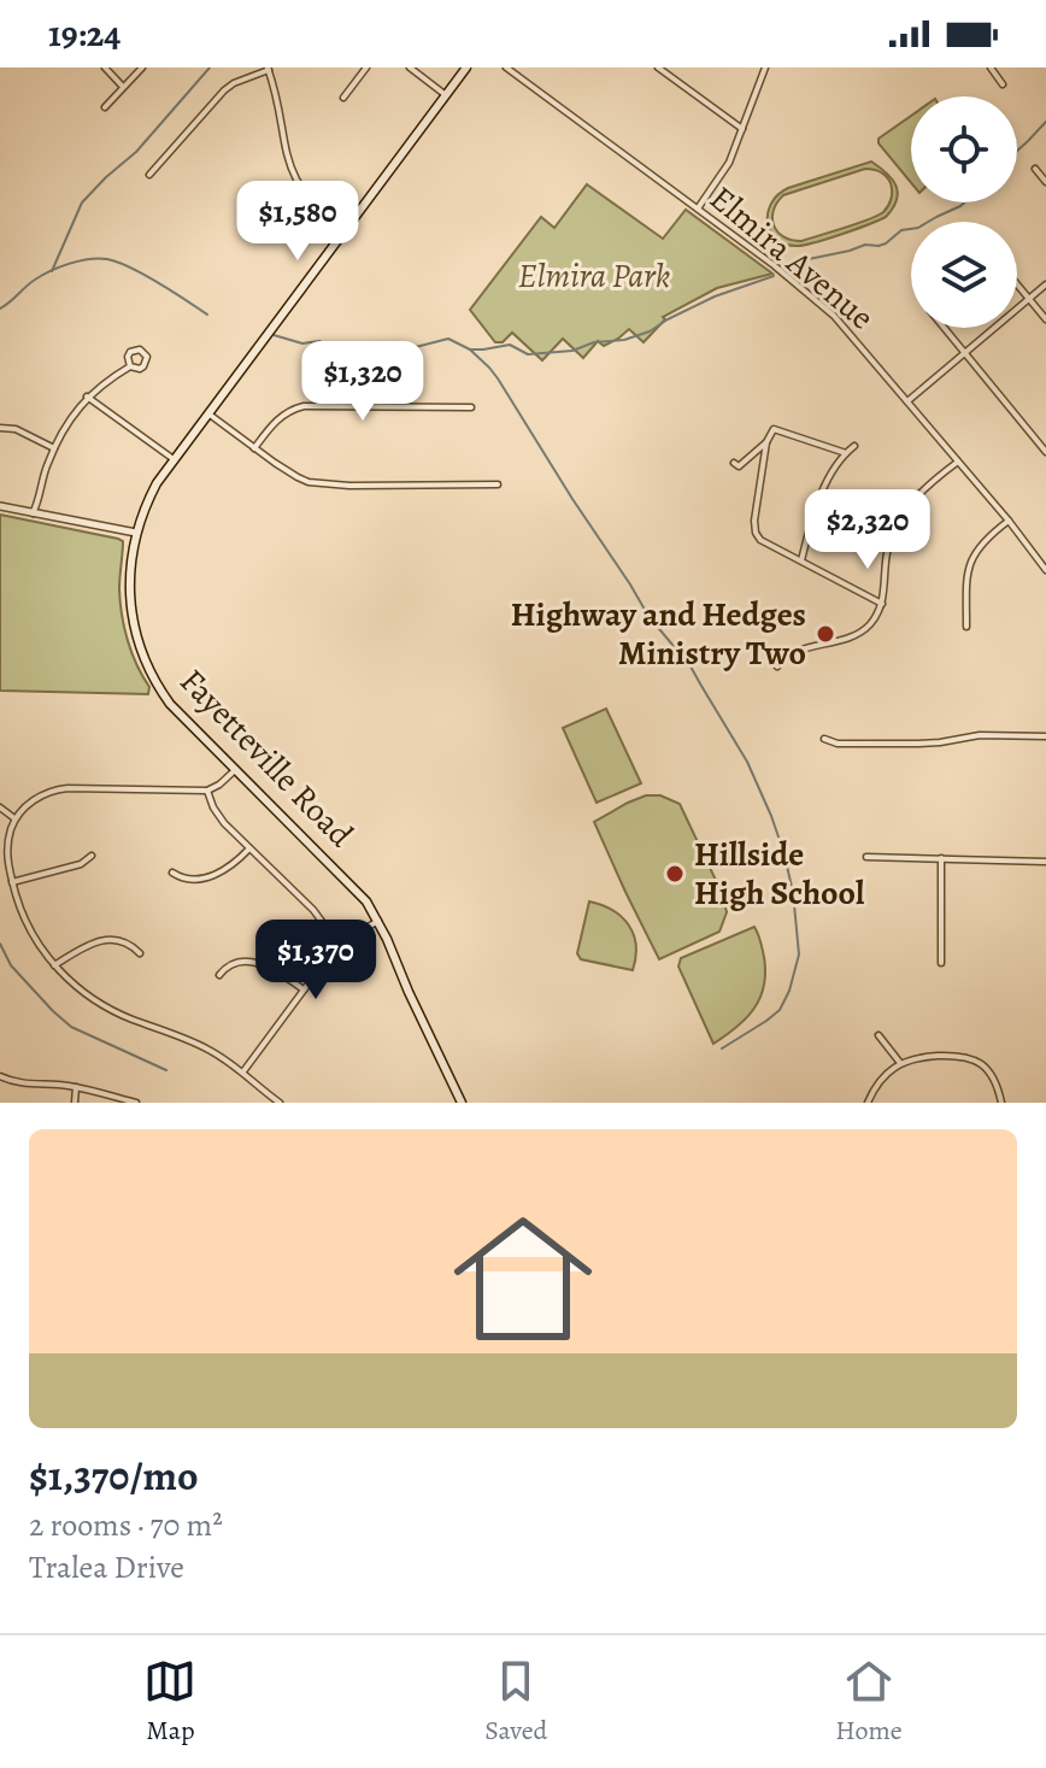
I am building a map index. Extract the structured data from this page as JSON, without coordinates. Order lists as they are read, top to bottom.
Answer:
{
  "streets": {
    "main road": ["Fayetteville Road"],
    "street": ["Elmira Avenue"]
  },
  "parks": ["Elmira Park"],
  "places": ["Highway and Hedges Ministry Two", "Hillside High School"],
  "page": {
    "status": "19:24",
    "price": [
      "$1,580",
      "$1,320",
      "$2,320",
      "$1,370"
    ],
    "list": [
      {
        "name": "$1,370/mo",
        "note": "2 rooms · 70 m² · Tralea Drive"
      }
    ],
    "tabs": ["Map", "Saved", "Home"]
  }
}
